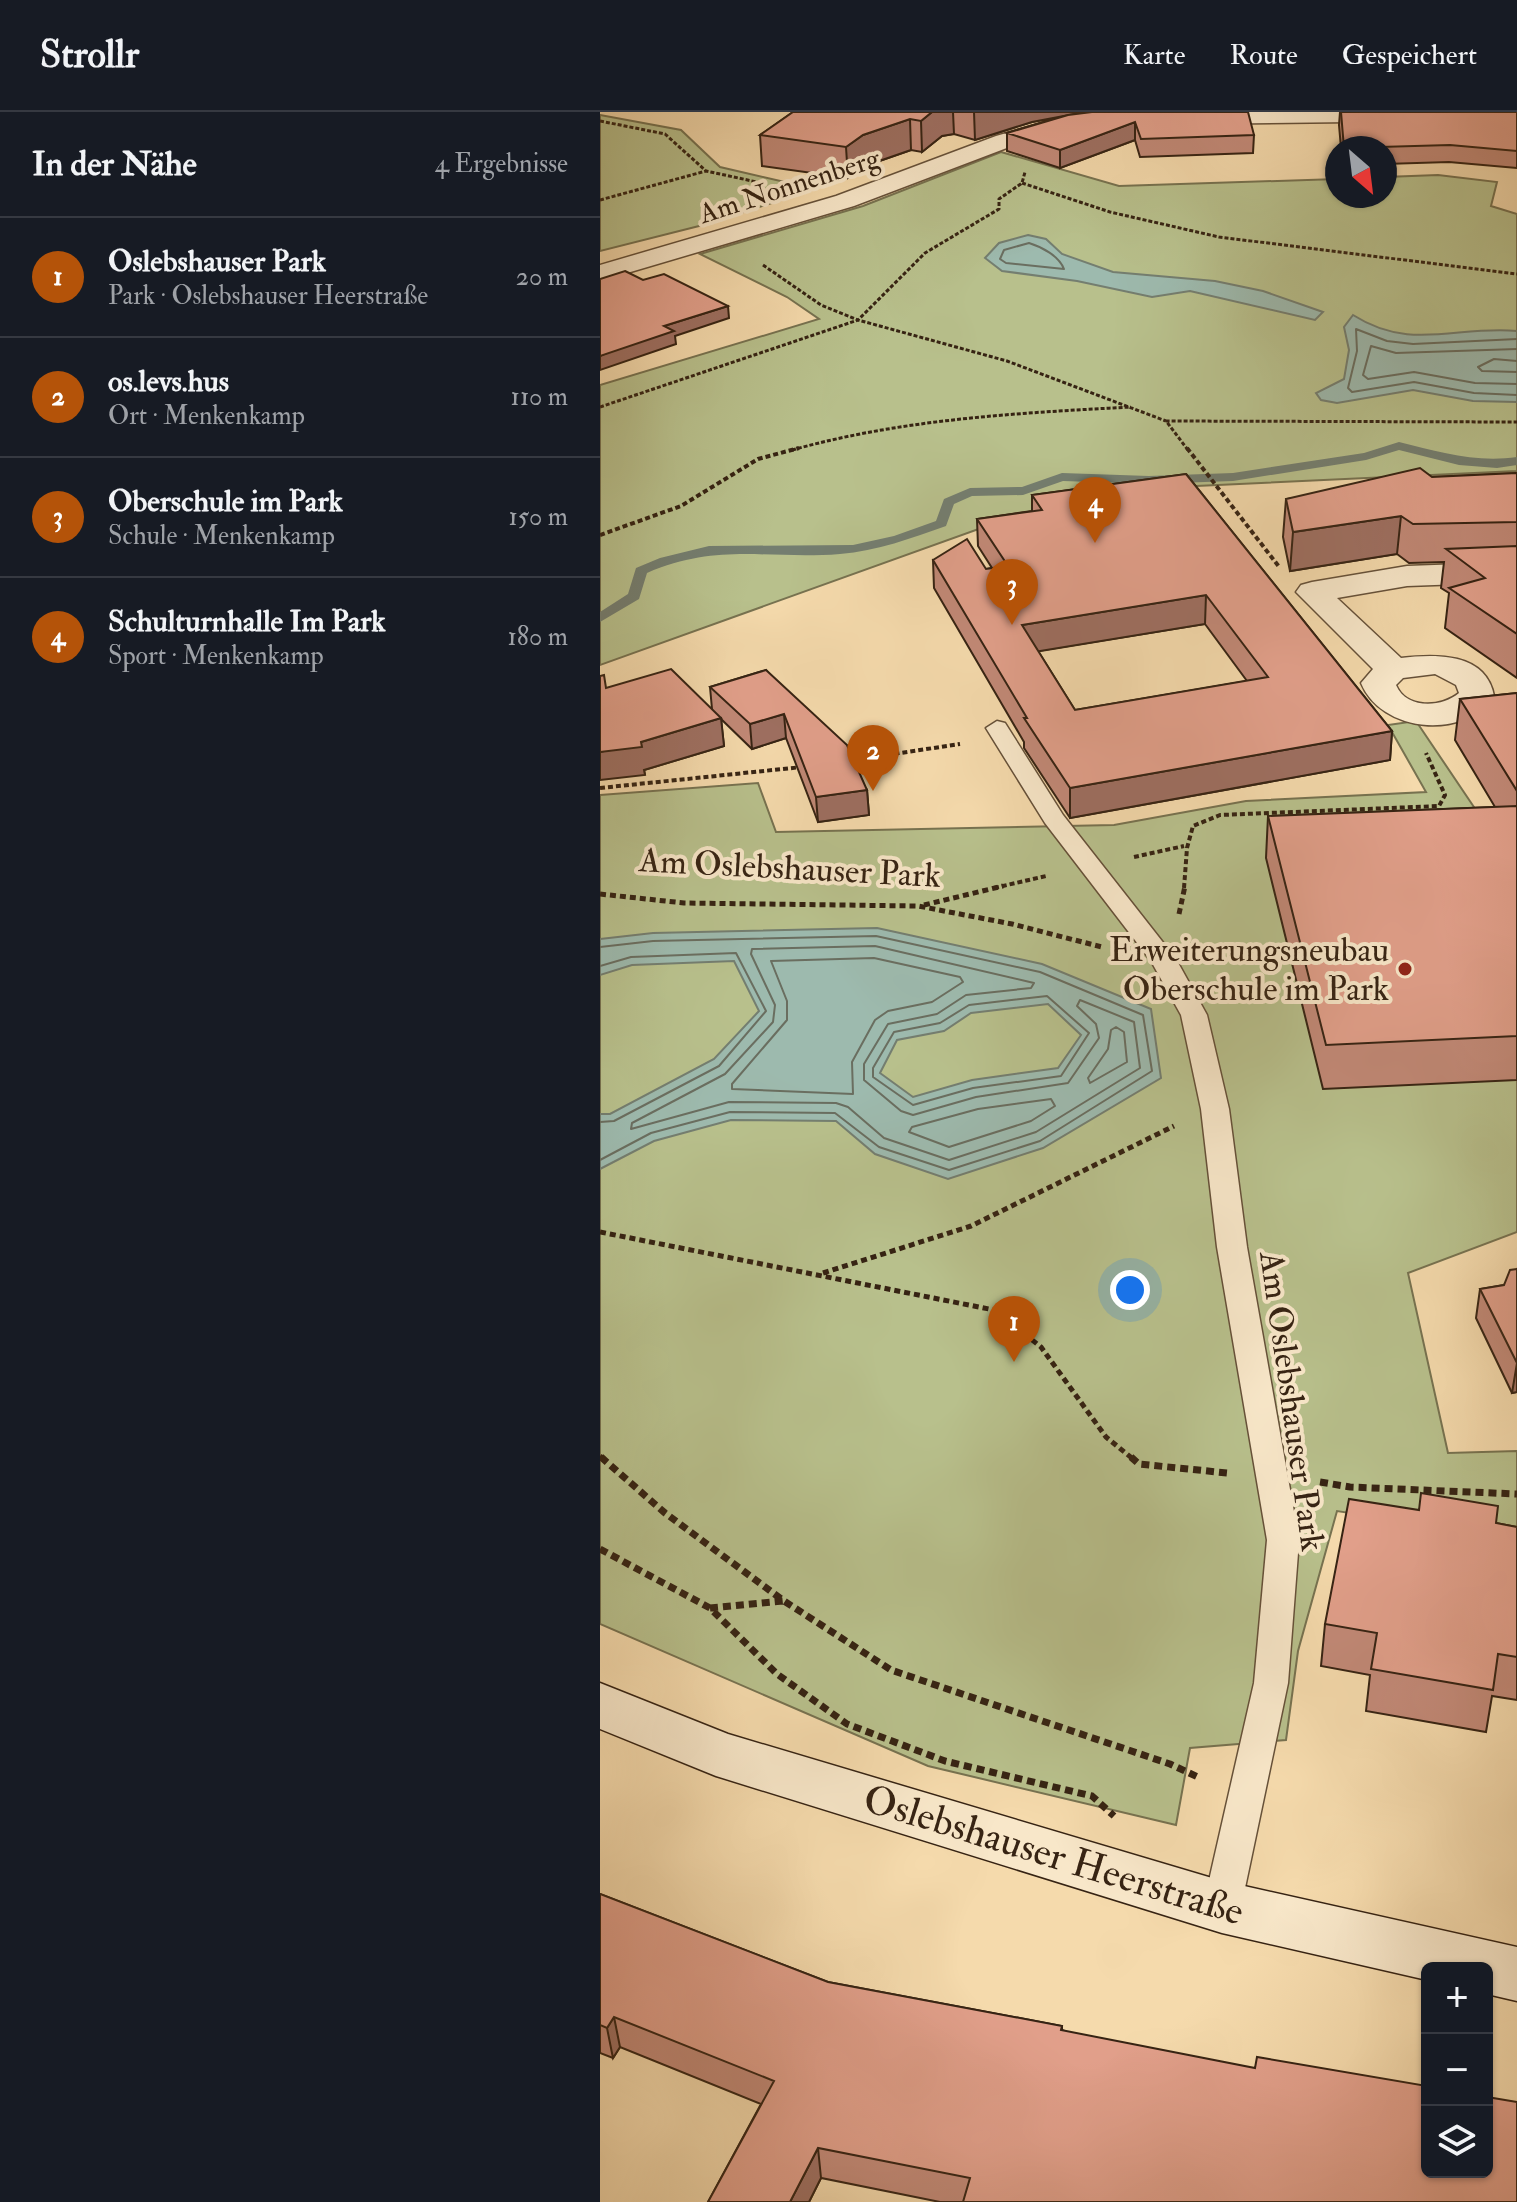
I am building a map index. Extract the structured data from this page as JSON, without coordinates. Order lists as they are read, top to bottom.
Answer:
{
  "streets": {
    "street": ["Am Nonnenberg", "Oslebshauser Heerstraße"],
    "lane": ["Am Oslebshauser Park"]
  },
  "crossings": [
    ["Am Oslebshauser Park", "Oslebshauser Heerstraße"]
  ],
  "places": ["Erweiterungsneubau Oberschule im Park"],
  "north": "bottom right",
  "page": {
    "header": "Strollr",
    "nav": ["Karte", "Route", "Gespeichert"],
    "heading": ["In der Nähe", "4 Ergebnisse"],
    "list": [
      {
        "mark": "1",
        "name": "Oslebshauser Park",
        "note": "Park · Oslebshauser Heerstraße",
        "value": "20 m"
      },
      {
        "mark": "2",
        "name": "os.levs.hus",
        "note": "Ort · Menkenkamp",
        "value": "110 m"
      },
      {
        "mark": "3",
        "name": "Oberschule im Park",
        "note": "Schule · Menkenkamp",
        "value": "150 m"
      },
      {
        "mark": "4",
        "name": "Schulturnhalle Im Park",
        "note": "Sport · Menkenkamp",
        "value": "180 m"
      }
    ],
    "pins": [
      "4",
      "3",
      "2",
      "1"
    ],
    "map_buttons": ["+", "−"]
  }
}
